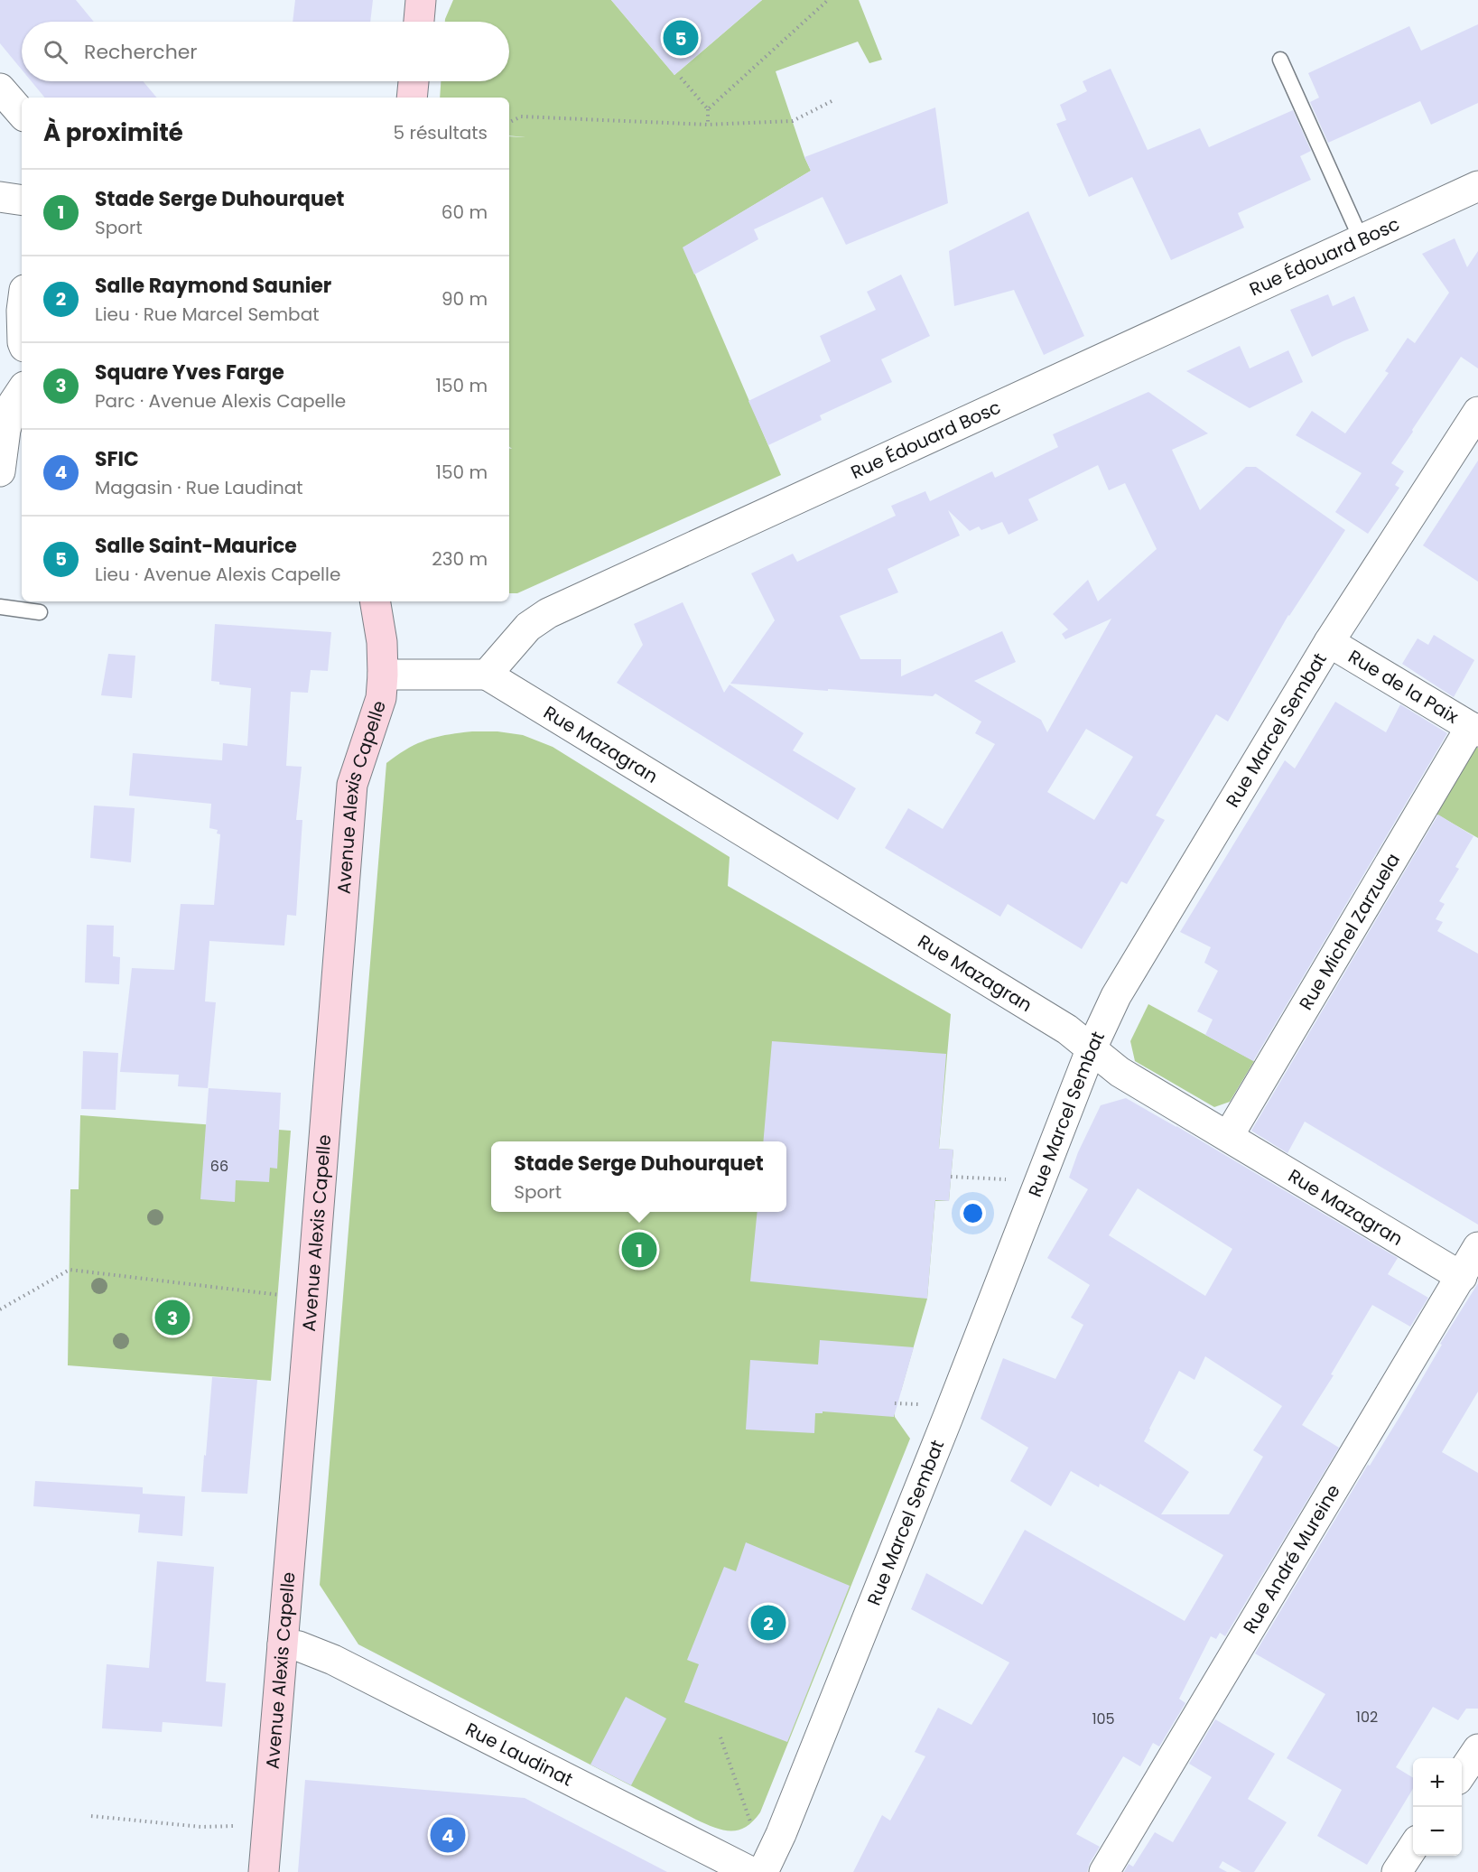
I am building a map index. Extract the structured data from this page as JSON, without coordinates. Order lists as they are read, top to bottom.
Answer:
{
  "streets": {
    "street": [
      "Rue Édouard Bosc",
      "Rue de la Paix",
      "Rue Marcel Sembat",
      "Rue Mazagran",
      "Avenue Alexis Capelle",
      "Rue Michel Zarzuela",
      "Rue André Mureine",
      "Rue Laudinat"
    ]
  },
  "crossings": [
    ["Rue Édouard Bosc", "Rue Mazagran"],
    ["Rue de la Paix", "Rue Marcel Sembat"],
    ["Rue de la Paix", "Rue Michel Zarzuela"],
    ["Rue Marcel Sembat", "Rue Mazagran"],
    ["Rue Mazagran", "Rue Michel Zarzuela"],
    ["Rue Mazagran", "Rue André Mureine"],
    ["Avenue Alexis Capelle", "Rue Laudinat"]
  ],
  "house_numbers": ["66", "102", "105"],
  "page": {
    "pins": [
      "5",
      "1",
      "3",
      "2",
      "4"
    ],
    "search": "Rechercher",
    "heading": ["À proximité", "5 résultats"],
    "list": [
      {
        "mark": "1",
        "name": "Stade Serge Duhourquet",
        "note": "Sport",
        "value": "60 m"
      },
      {
        "mark": "2",
        "name": "Salle Raymond Saunier",
        "note": "Lieu · Rue Marcel Sembat",
        "value": "90 m"
      },
      {
        "mark": "3",
        "name": "Square Yves Farge",
        "note": "Parc · Avenue Alexis Capelle",
        "value": "150 m"
      },
      {
        "mark": "4",
        "name": "SFIC",
        "note": "Magasin · Rue Laudinat",
        "value": "150 m"
      },
      {
        "mark": "5",
        "name": "Salle Saint-Maurice",
        "note": "Lieu · Avenue Alexis Capelle",
        "value": "230 m"
      }
    ],
    "popup": ["Stade Serge Duhourquet", "Sport"],
    "map_buttons": ["+", "−"]
  }
}
